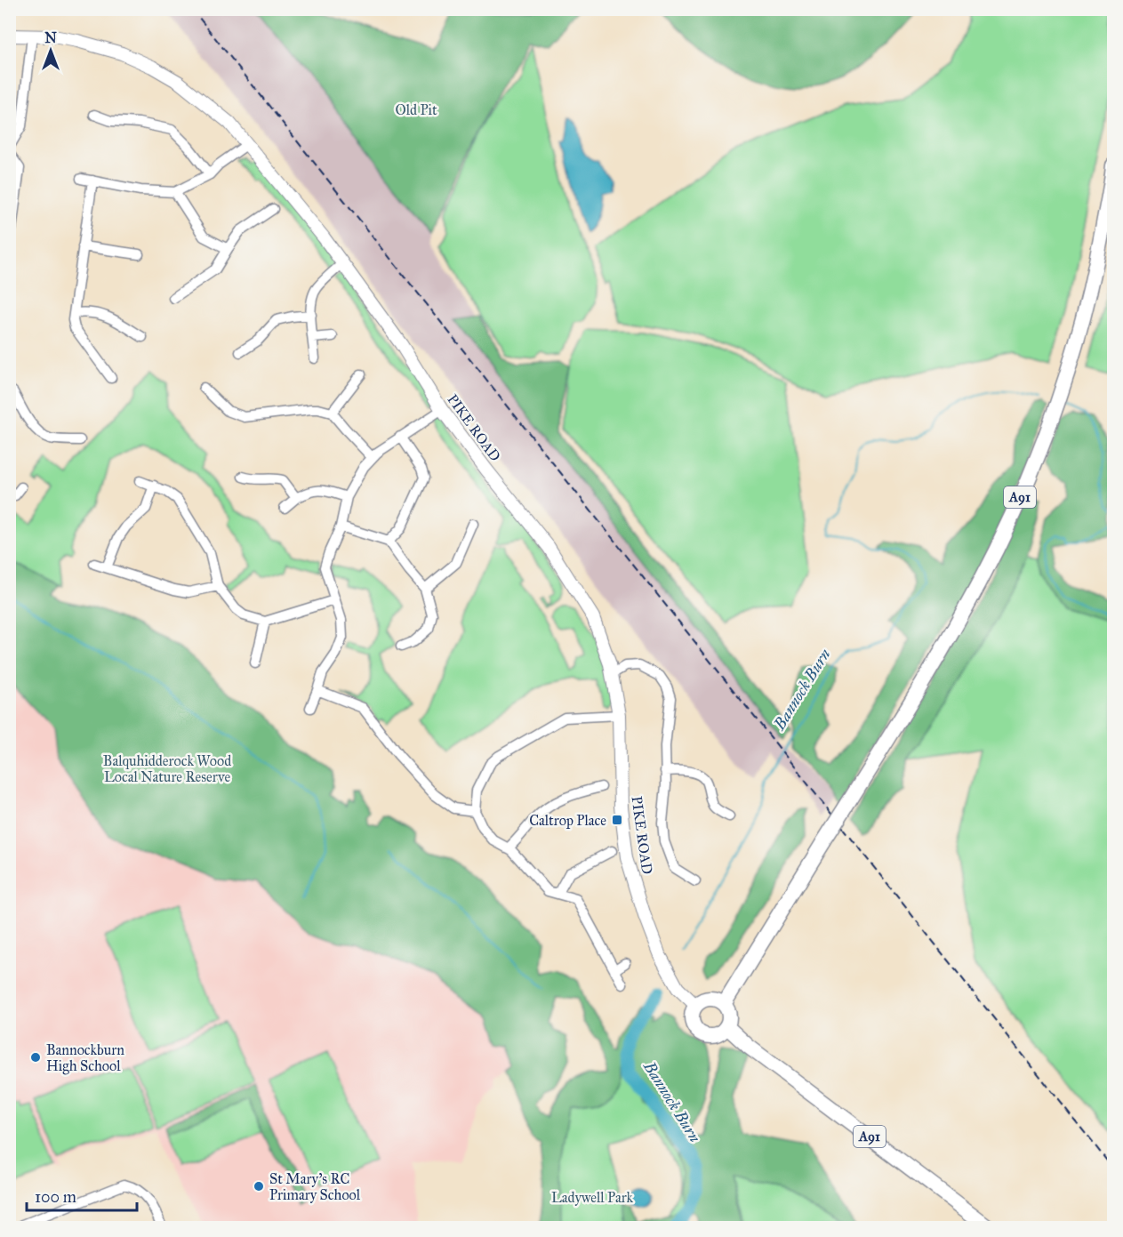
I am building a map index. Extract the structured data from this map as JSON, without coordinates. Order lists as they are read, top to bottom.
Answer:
{
  "streets": {
    "main road": ["A91"],
    "street": ["PIKE ROAD"]
  },
  "crossings": [
    ["PIKE ROAD", "A91"]
  ],
  "water": ["Bannock Burn"],
  "parks": ["Old Pit", "Balquhidderock Wood Local Nature Reserve", "Ladywell Park"],
  "places": {
    "transit": ["Caltrop Place"],
    "other": ["Bannockburn High School", "St Mary's RC Primary School"]
  },
  "scale_bar": "100 m",
  "north": "top"
}
